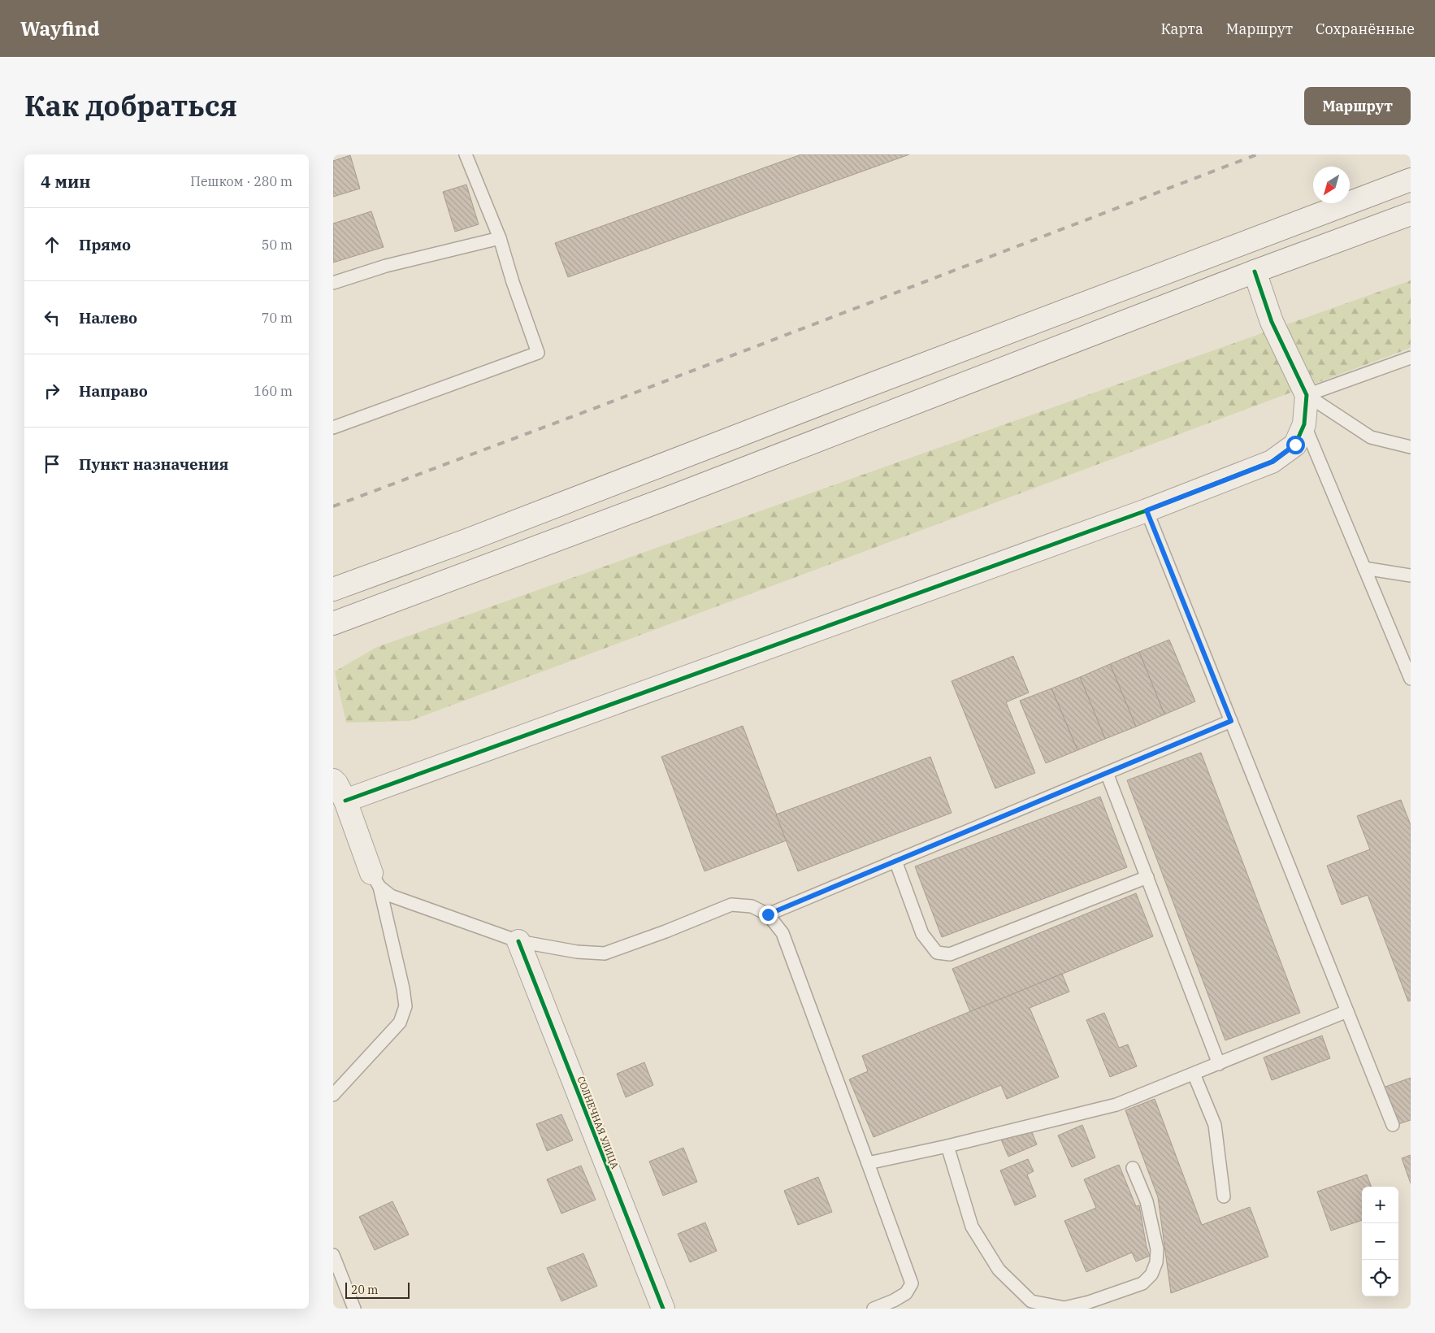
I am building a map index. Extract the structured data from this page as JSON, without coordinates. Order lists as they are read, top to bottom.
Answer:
{
  "streets": {
    "main road": ["СОЛНЕЧНАЯ УЛИЦА"]
  },
  "scale_bar": "20 m",
  "north": "bottom left",
  "page": {
    "header": "Wayfind",
    "nav": ["Карта", "Маршрут", "Сохранённые"],
    "title": "Как добраться",
    "buttons": "Маршрут",
    "heading": ["4 мин", "Пешком · 280 m"],
    "list": [
      ["Прямо", "50 m"],
      ["Налево", "70 m"],
      ["Направо", "160 m"],
      "Пункт назначения"
    ],
    "map_buttons": ["+", "−"],
    "scale": "20 m"
  }
}
